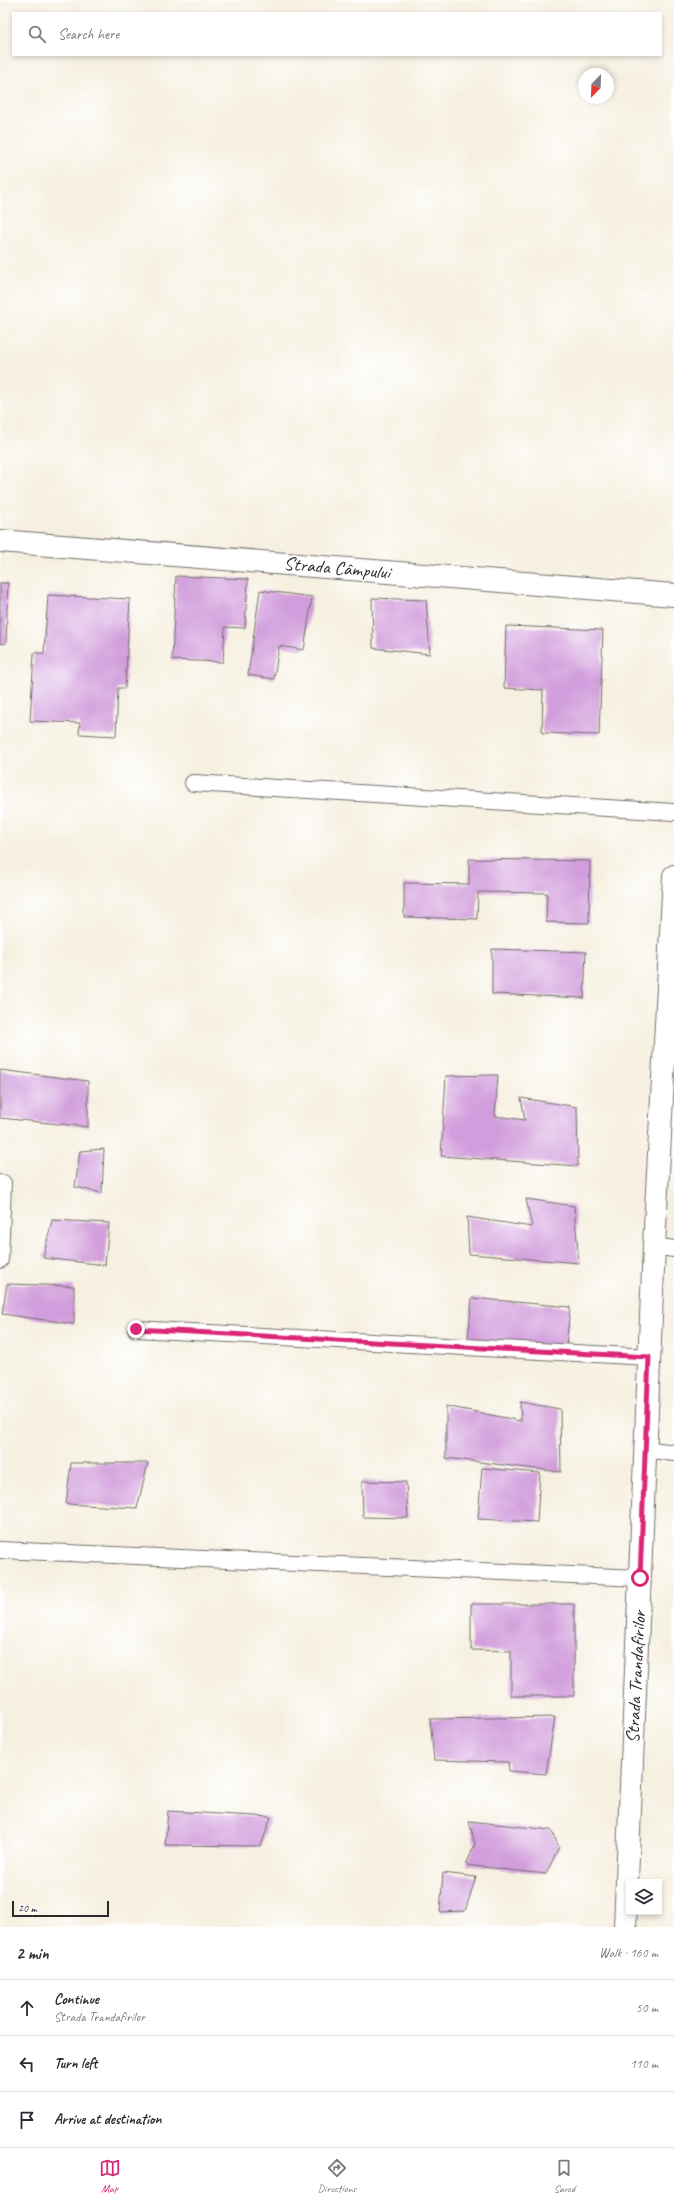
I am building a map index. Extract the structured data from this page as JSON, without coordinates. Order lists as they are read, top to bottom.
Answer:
{
  "streets": {
    "main road": ["Strada Câmpului", "Strada Trandafirilor"]
  },
  "scale_bar": "20 m",
  "north": "bottom left",
  "page": {
    "search": "Search here",
    "scale": "20 m",
    "heading": ["2 min", "Walk · 160 m"],
    "list": [
      ["Continue", "Strada Trandafirilor", "50 m"],
      ["Turn left", "110 m"],
      "Arrive at destination"
    ],
    "nav": ["Map", "Directions", "Saved"]
  }
}
